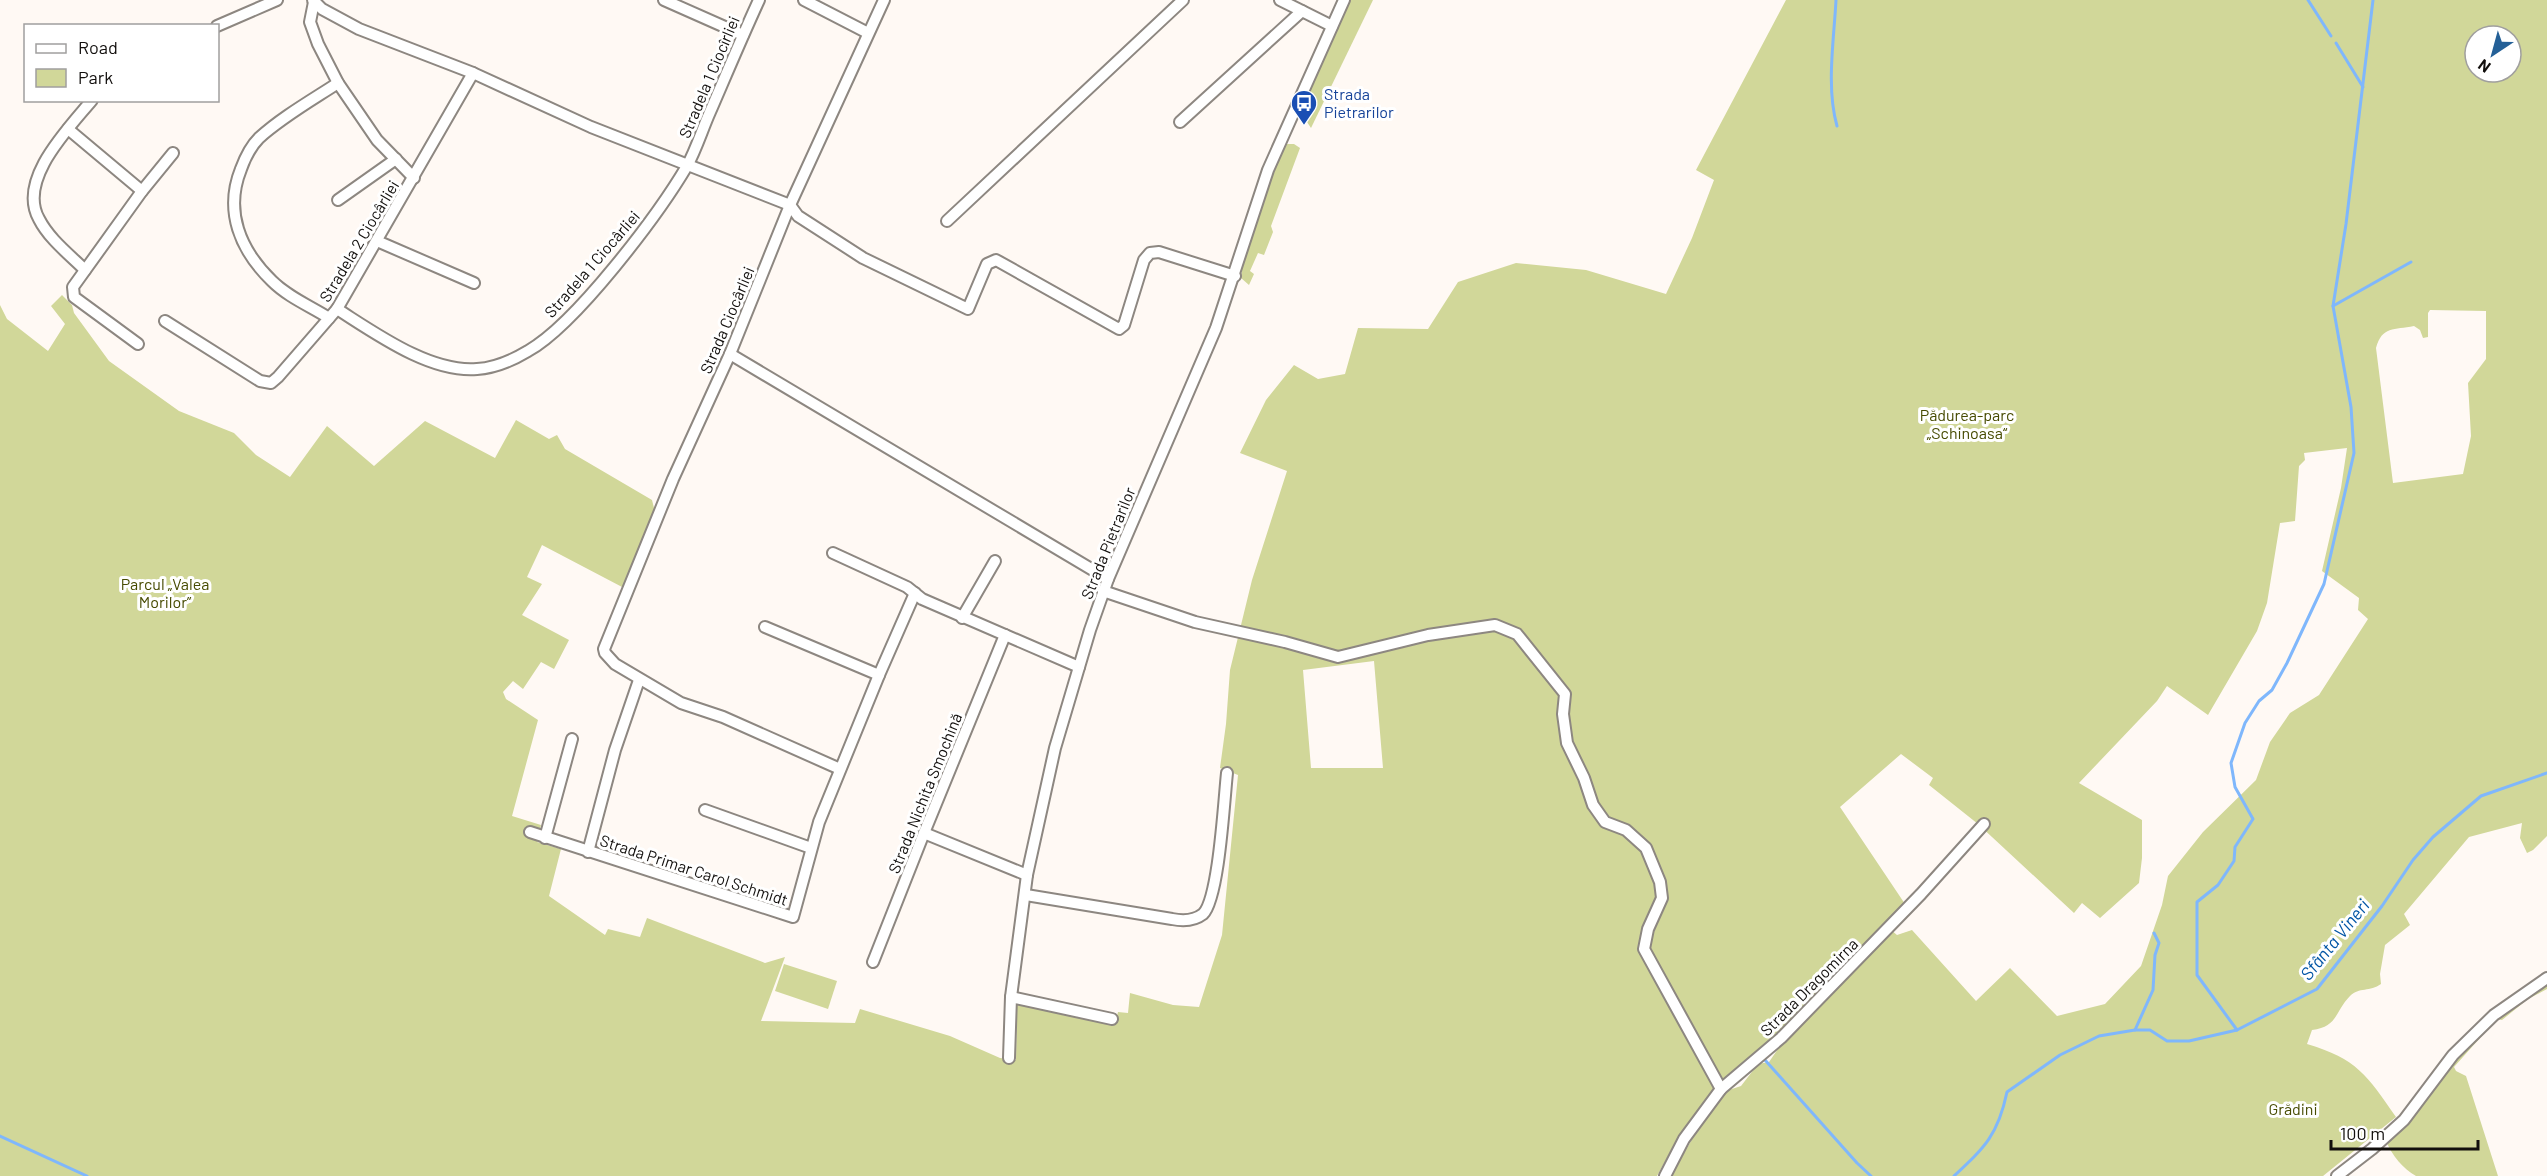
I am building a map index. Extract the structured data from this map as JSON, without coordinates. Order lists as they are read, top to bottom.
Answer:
{
  "streets": {
    "street": [
      "Stradela 1 Ciocîrliei",
      "Stradela 2 Ciocârliei",
      "Stradela 1 Ciocârliei",
      "Strada Ciocârliei",
      "Strada Pietrarilor",
      "Strada Nichita Smochină",
      "Strada Primar Carol Schmidt",
      "Strada Dragomirna"
    ]
  },
  "crossings": [
    ["Stradela 1 Ciocîrliei", "Stradela 1 Ciocârliei"],
    ["Stradela 2 Ciocârliei", "Stradela 1 Ciocârliei"]
  ],
  "water": ["Sfânta Vineri"],
  "parks": ["Pădurea-parc „Schinoasa“", "Parcul „Valea Morilor”", "Grădini"],
  "places": {
    "bus stop": ["Strada Pietrarilor"]
  },
  "legend": ["Road", "Park"],
  "scale_bar": "100 m",
  "north": "bottom left"
}
